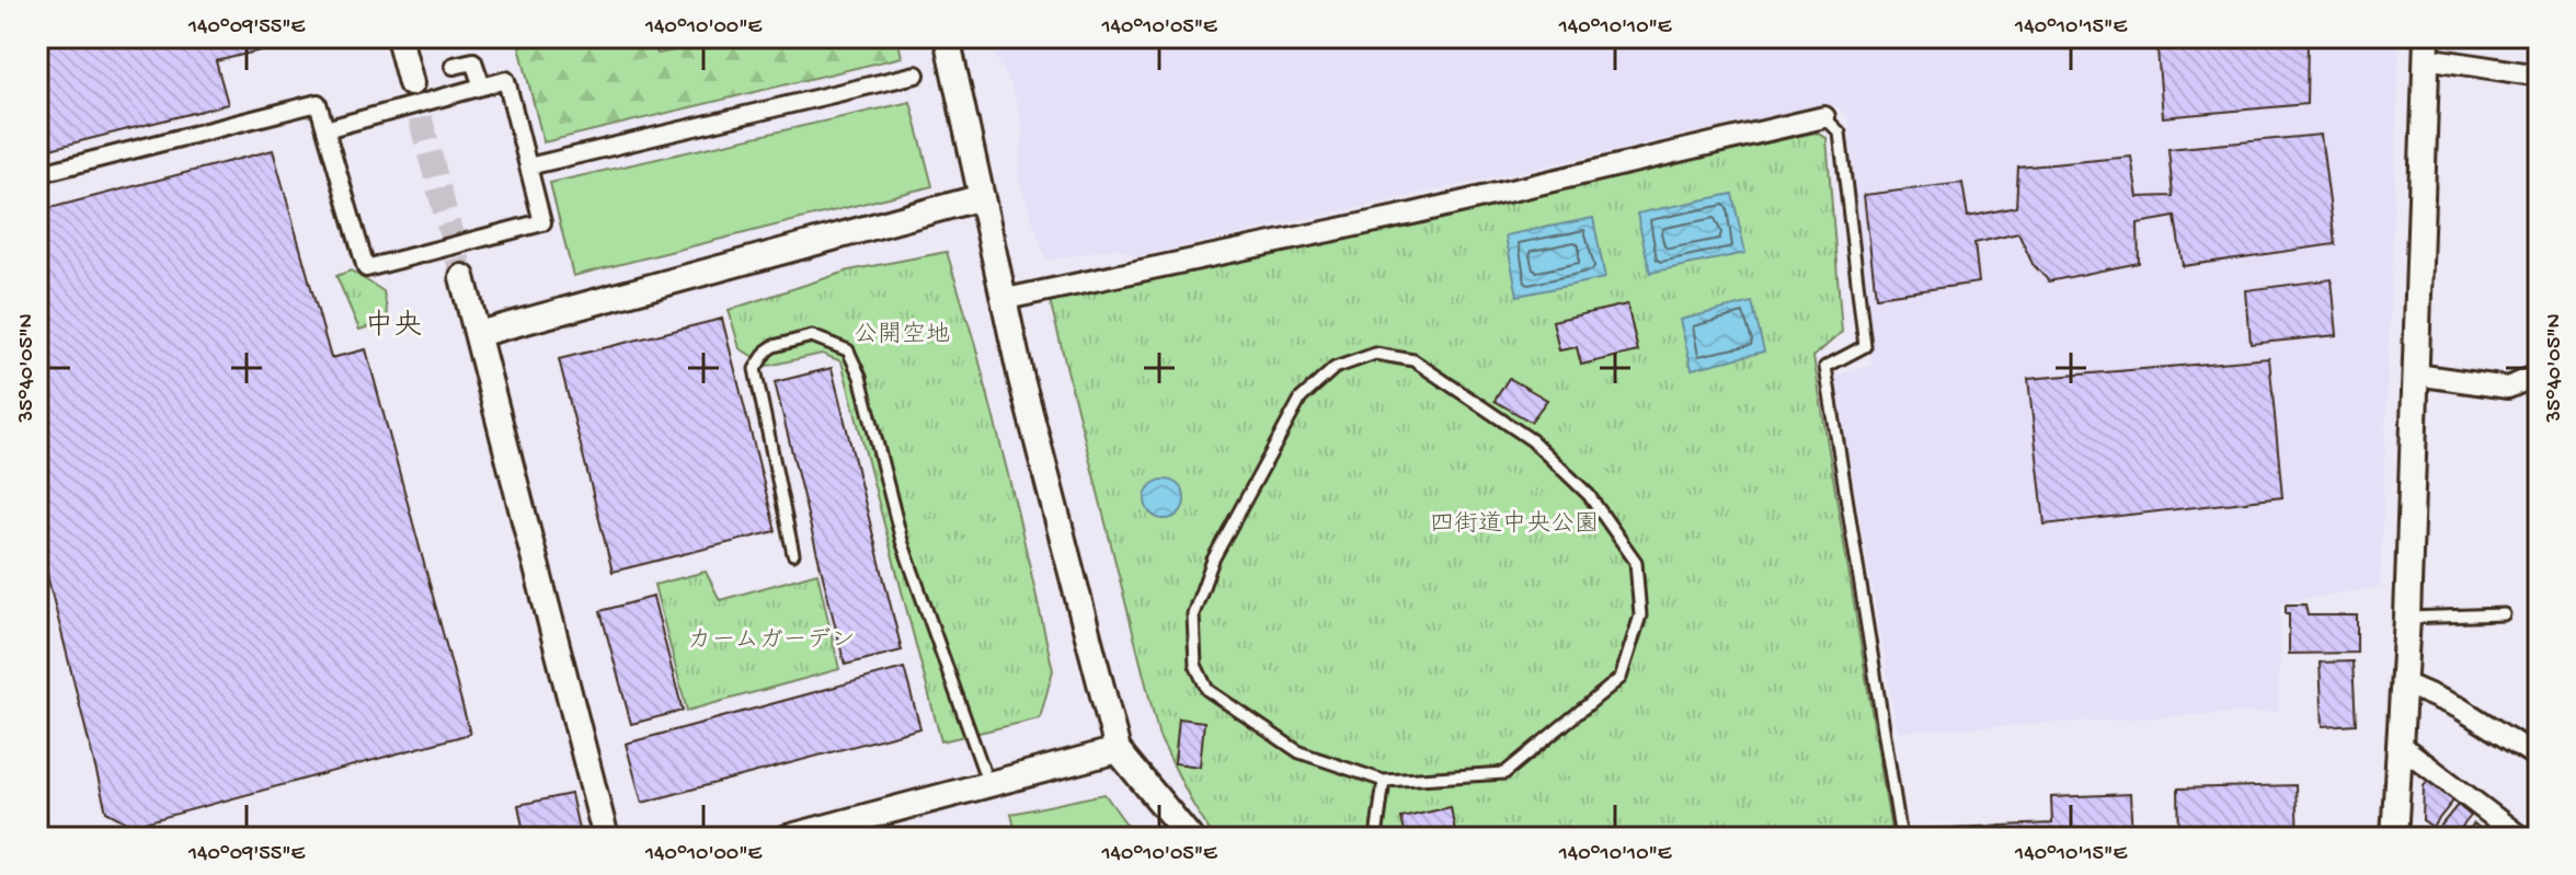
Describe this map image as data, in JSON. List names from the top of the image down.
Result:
{
  "districts": ["中央"],
  "parks": ["公開空地", "四街道中央公園", "カームガーデン"],
  "coordinates": [
    "140°09'55\"E",
    "140°10'00\"E",
    "140°10'05\"E",
    "140°10'10\"E",
    "140°10'15\"E",
    "35°40'05\"N"
  ]
}
